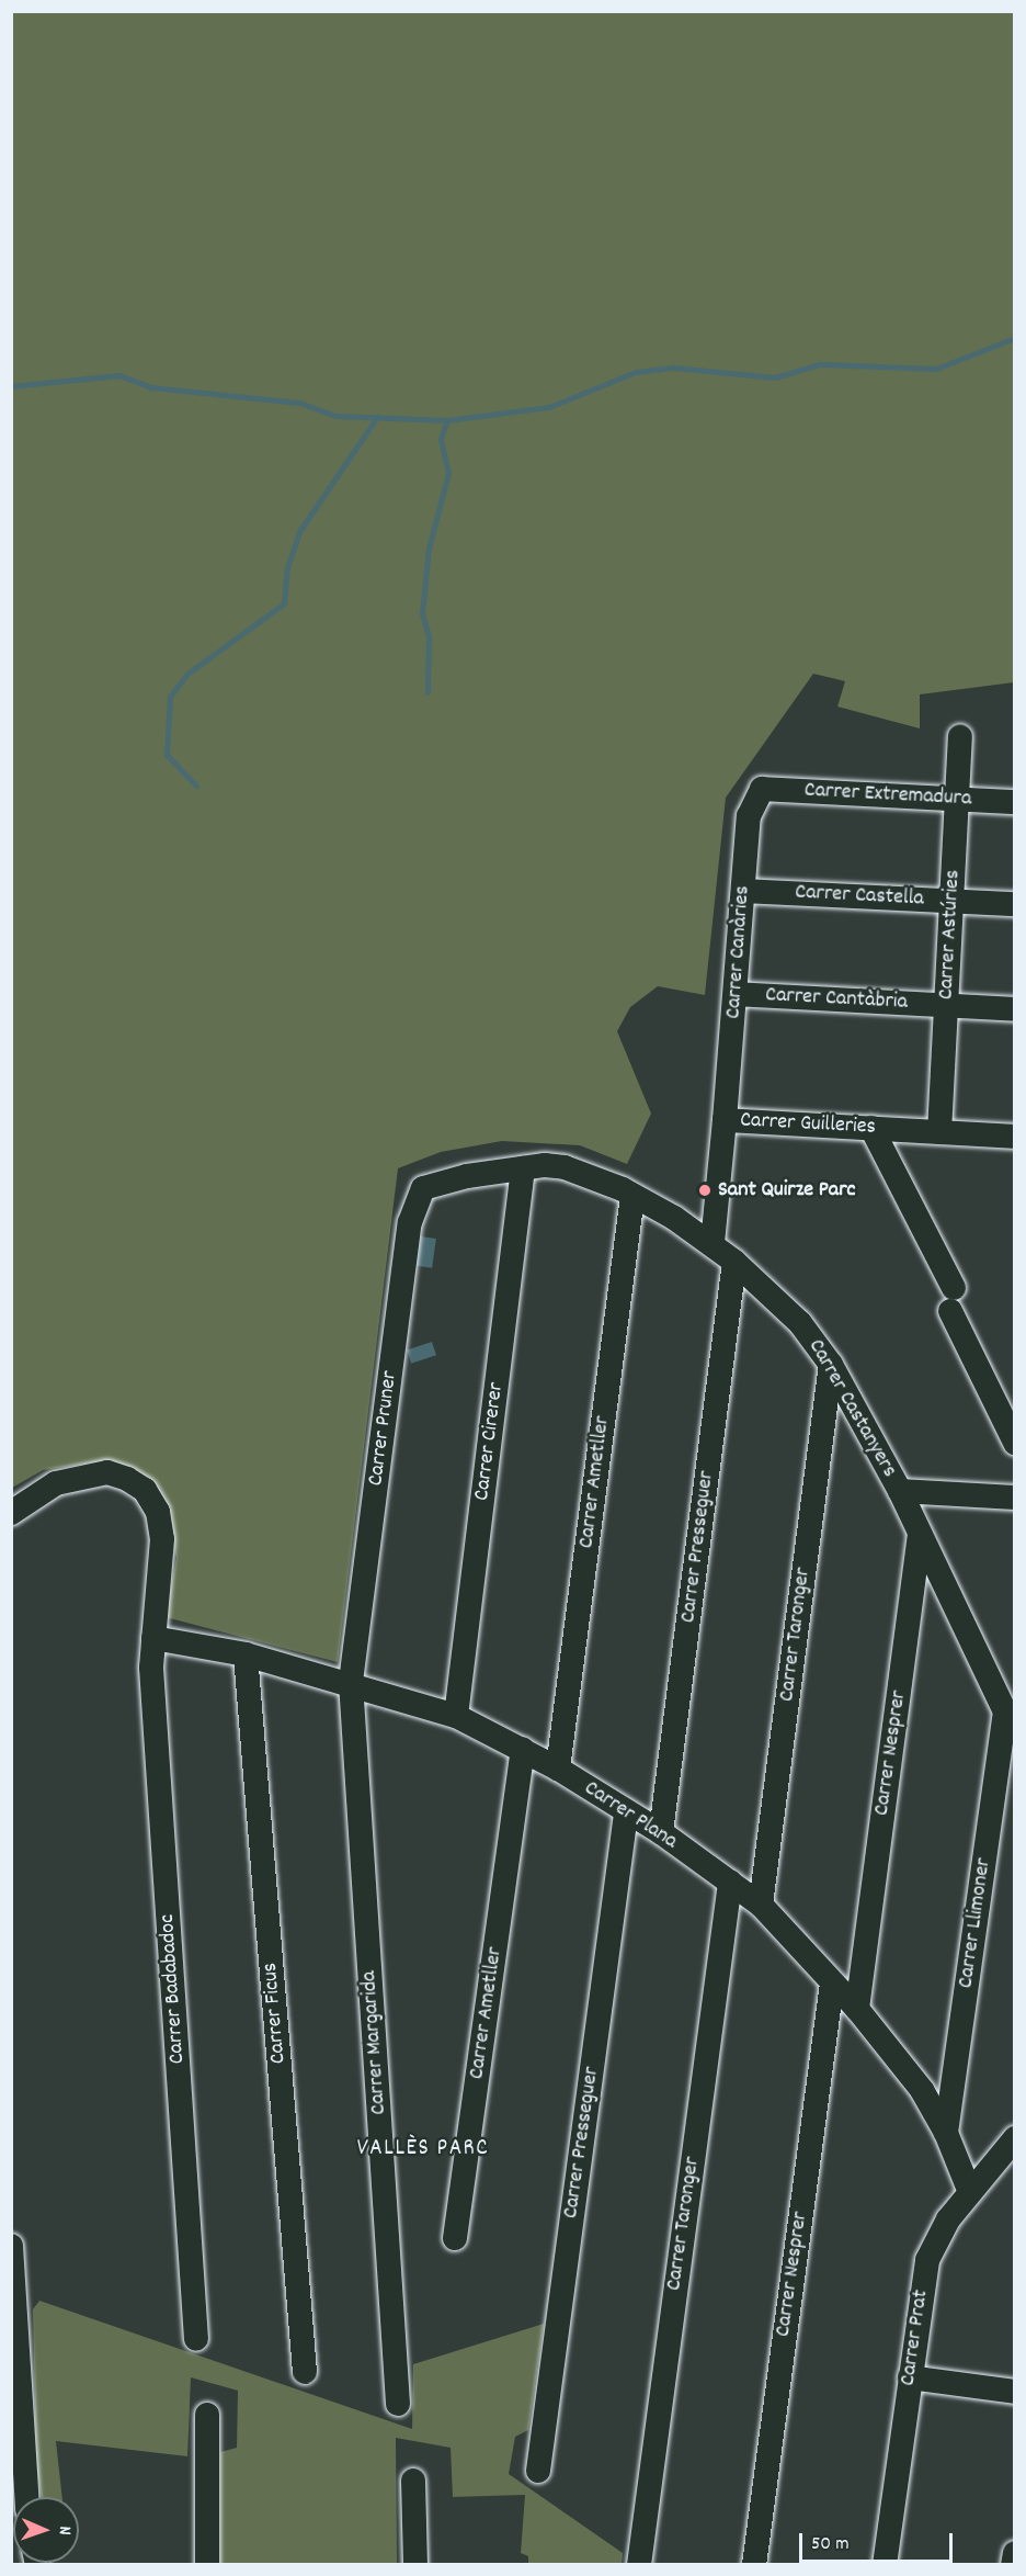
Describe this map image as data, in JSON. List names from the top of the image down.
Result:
{
  "streets": {
    "street": [
      "Carrer Extremadura",
      "Carrer Castella",
      "Carrer Astúries",
      "Carrer Canàries",
      "Carrer Cantàbria",
      "Carrer Guilleries",
      "Carrer Castanyers",
      "Carrer Pruner",
      "Carrer Cirerer",
      "Carrer Ametller",
      "Carrer Presseguer",
      "Carrer Taronger",
      "Carrer Nesprer",
      "Carrer Plana",
      "Carrer Llimoner",
      "Carrer Badabadoc",
      "Carrer Ficus",
      "Carrer Margarida",
      "Carrer Prat"
    ]
  },
  "crossings": [
    ["Carrer Extremadura", "Carrer Astúries"],
    ["Carrer Extremadura", "Carrer Canàries"],
    ["Carrer Castella", "Carrer Astúries"],
    ["Carrer Castella", "Carrer Canàries"],
    ["Carrer Astúries", "Carrer Cantàbria"],
    ["Carrer Astúries", "Carrer Guilleries"],
    ["Carrer Canàries", "Carrer Cantàbria"],
    ["Carrer Canàries", "Carrer Guilleries"],
    ["Carrer Guilleries", "Carrer Castanyers"],
    ["Carrer Castanyers", "Carrer Pruner"],
    ["Carrer Castanyers", "Carrer Cirerer"],
    ["Carrer Castanyers", "Carrer Ametller"],
    ["Carrer Castanyers", "Carrer Presseguer"],
    ["Carrer Castanyers", "Carrer Taronger"],
    ["Carrer Castanyers", "Carrer Nesprer"],
    ["Carrer Castanyers", "Carrer Llimoner"],
    ["Carrer Pruner", "Carrer Plana"],
    ["Carrer Pruner", "Carrer Margarida"],
    ["Carrer Cirerer", "Carrer Plana"],
    ["Carrer Ametller", "Carrer Plana"],
    ["Carrer Presseguer", "Carrer Plana"],
    ["Carrer Taronger", "Carrer Plana"],
    ["Carrer Nesprer", "Carrer Plana"],
    ["Carrer Plana", "Carrer Llimoner"],
    ["Carrer Plana", "Carrer Badabadoc"],
    ["Carrer Plana", "Carrer Ficus"],
    ["Carrer Plana", "Carrer Margarida"],
    ["Carrer Plana", "Carrer Prat"]
  ],
  "districts": ["VALLÈS PARC"],
  "places": ["Sant Quirze Parc"],
  "scale_bar": "50 m",
  "north": "right"
}
